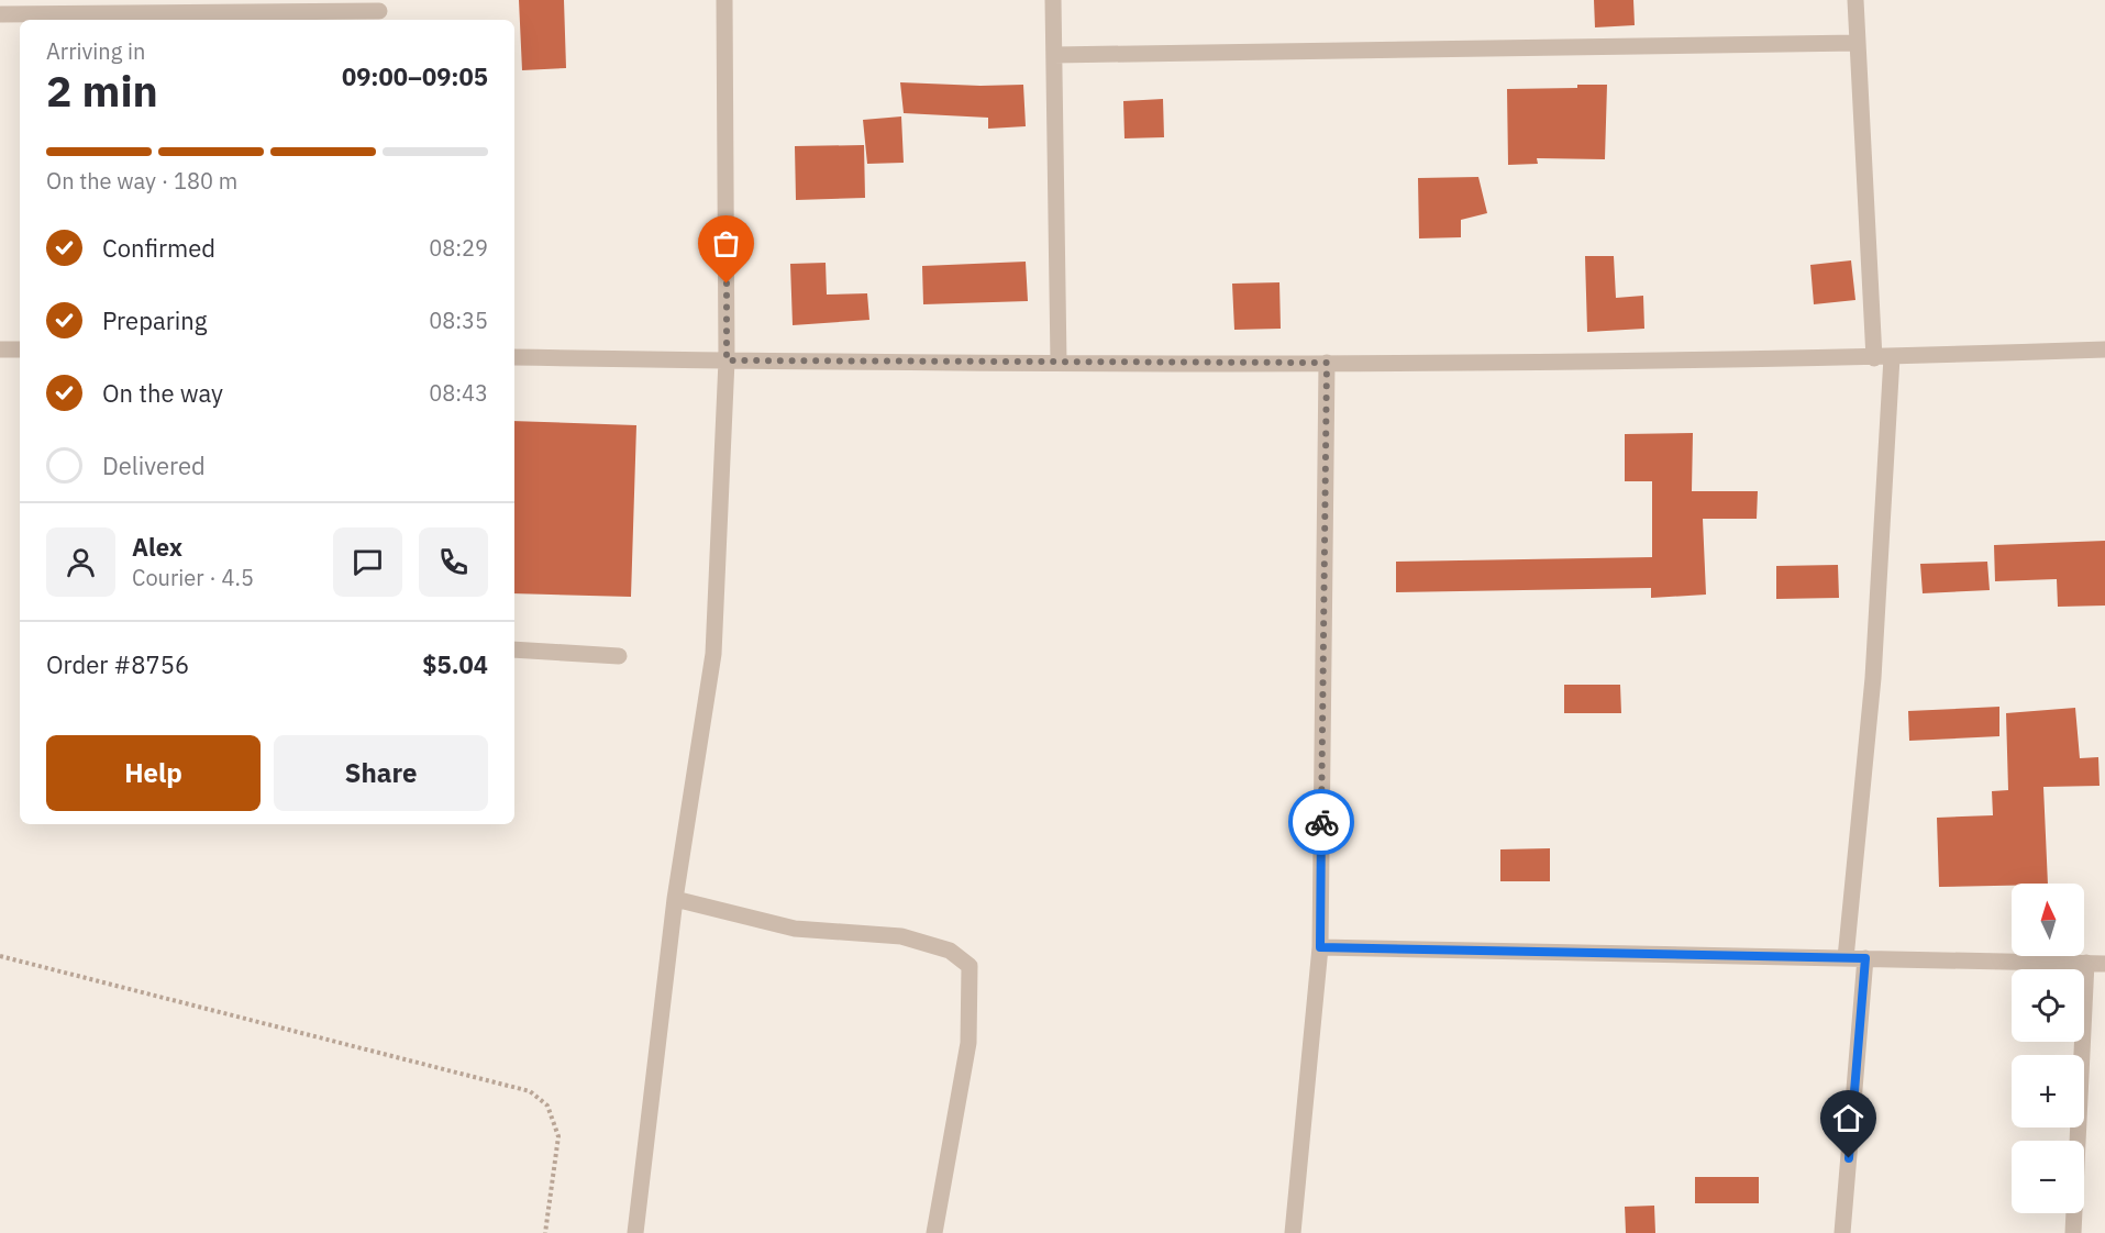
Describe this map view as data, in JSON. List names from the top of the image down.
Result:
{
  "north": "top",
  "page": {
    "heading": ["2 min", "Arriving in", "09:00–09:05"],
    "panel": [
      "Alex",
      "Courier · 4.5",
      "Order #8756",
      "$5.04"
    ],
    "bar": "On the way · 180 m",
    "list": [
      ["Confirmed", "08:29"],
      ["Preparing", "08:35"],
      ["On the way", "08:43"],
      "Delivered"
    ],
    "buttons": ["Help", "Share"],
    "map_buttons": ["+", "−"]
  }
}
